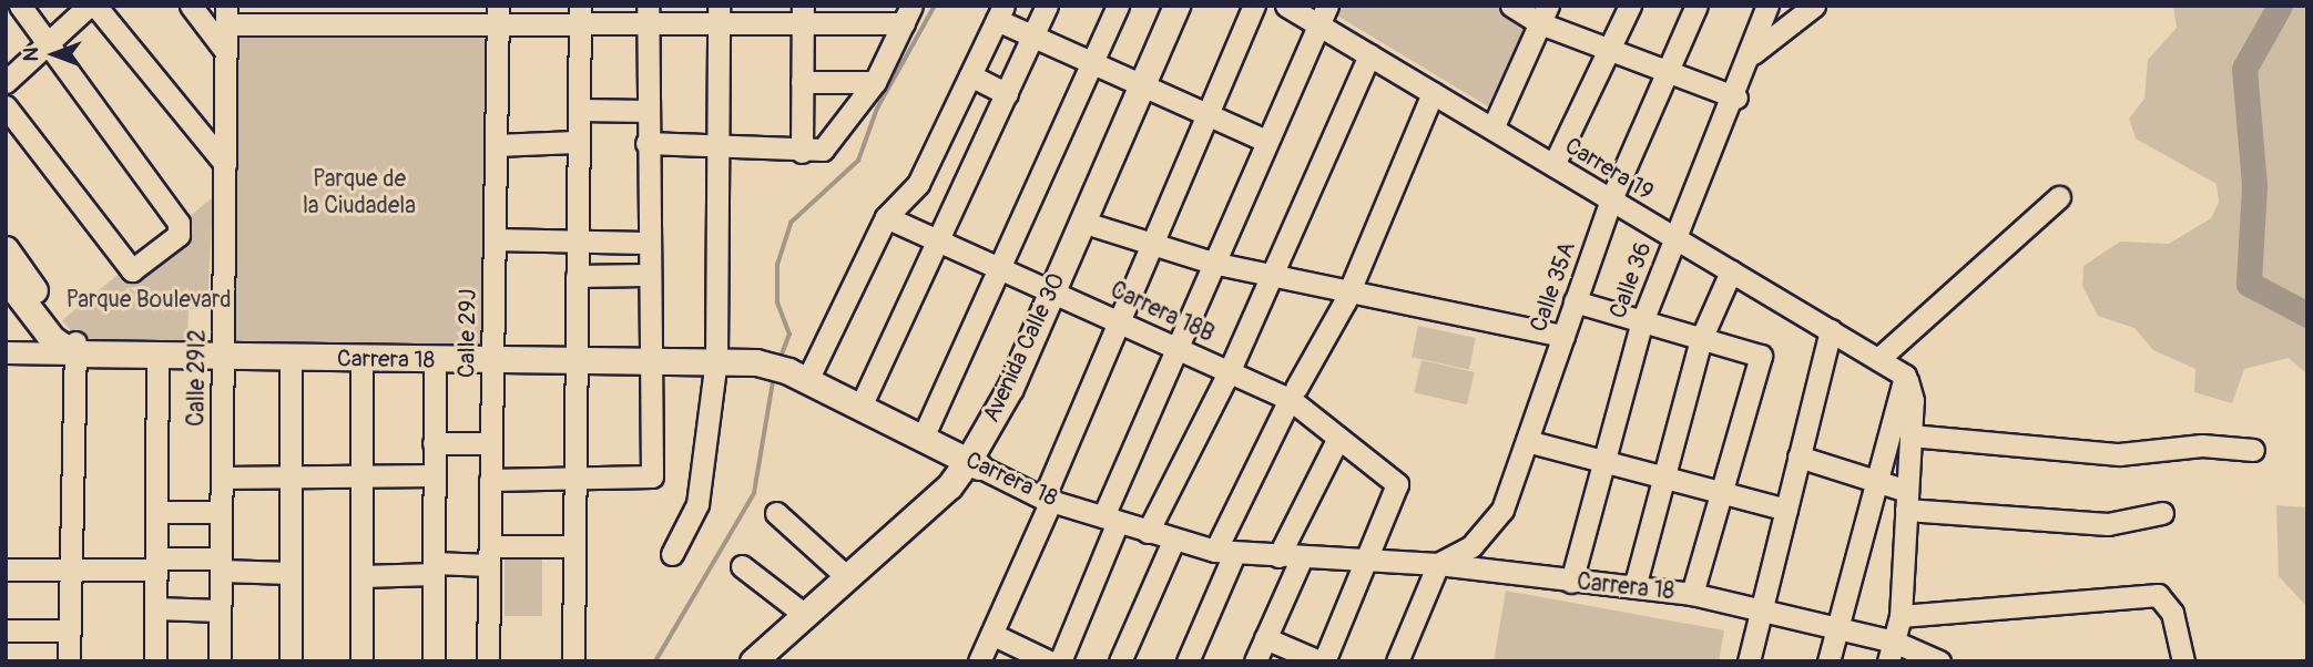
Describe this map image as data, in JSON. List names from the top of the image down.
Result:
{
  "streets": {
    "main road": ["Avenida Calle 30", "Carrera 18"],
    "street": [
      "Carrera 19",
      "Calle 36",
      "Calle 35A",
      "Carrera 18B",
      "Calle 29J",
      "Calle 29I2"
    ]
  },
  "crossings": [
    ["Carrera 19", "Calle 36"],
    ["Carrera 19", "Calle 35A"],
    ["Calle 36", "Carrera 18"],
    ["Calle 35A", "Carrera 18"],
    ["Carrera 18B", "Avenida Calle 30"],
    ["Carrera 18B", "Carrera 18"],
    ["Calle 29J", "Carrera 18"],
    ["Avenida Calle 30", "Carrera 18"],
    ["Carrera 18", "Calle 29I2"]
  ],
  "parks": ["Parque de la Ciudadela", "Parque Boulevard"],
  "north": "left"
}
